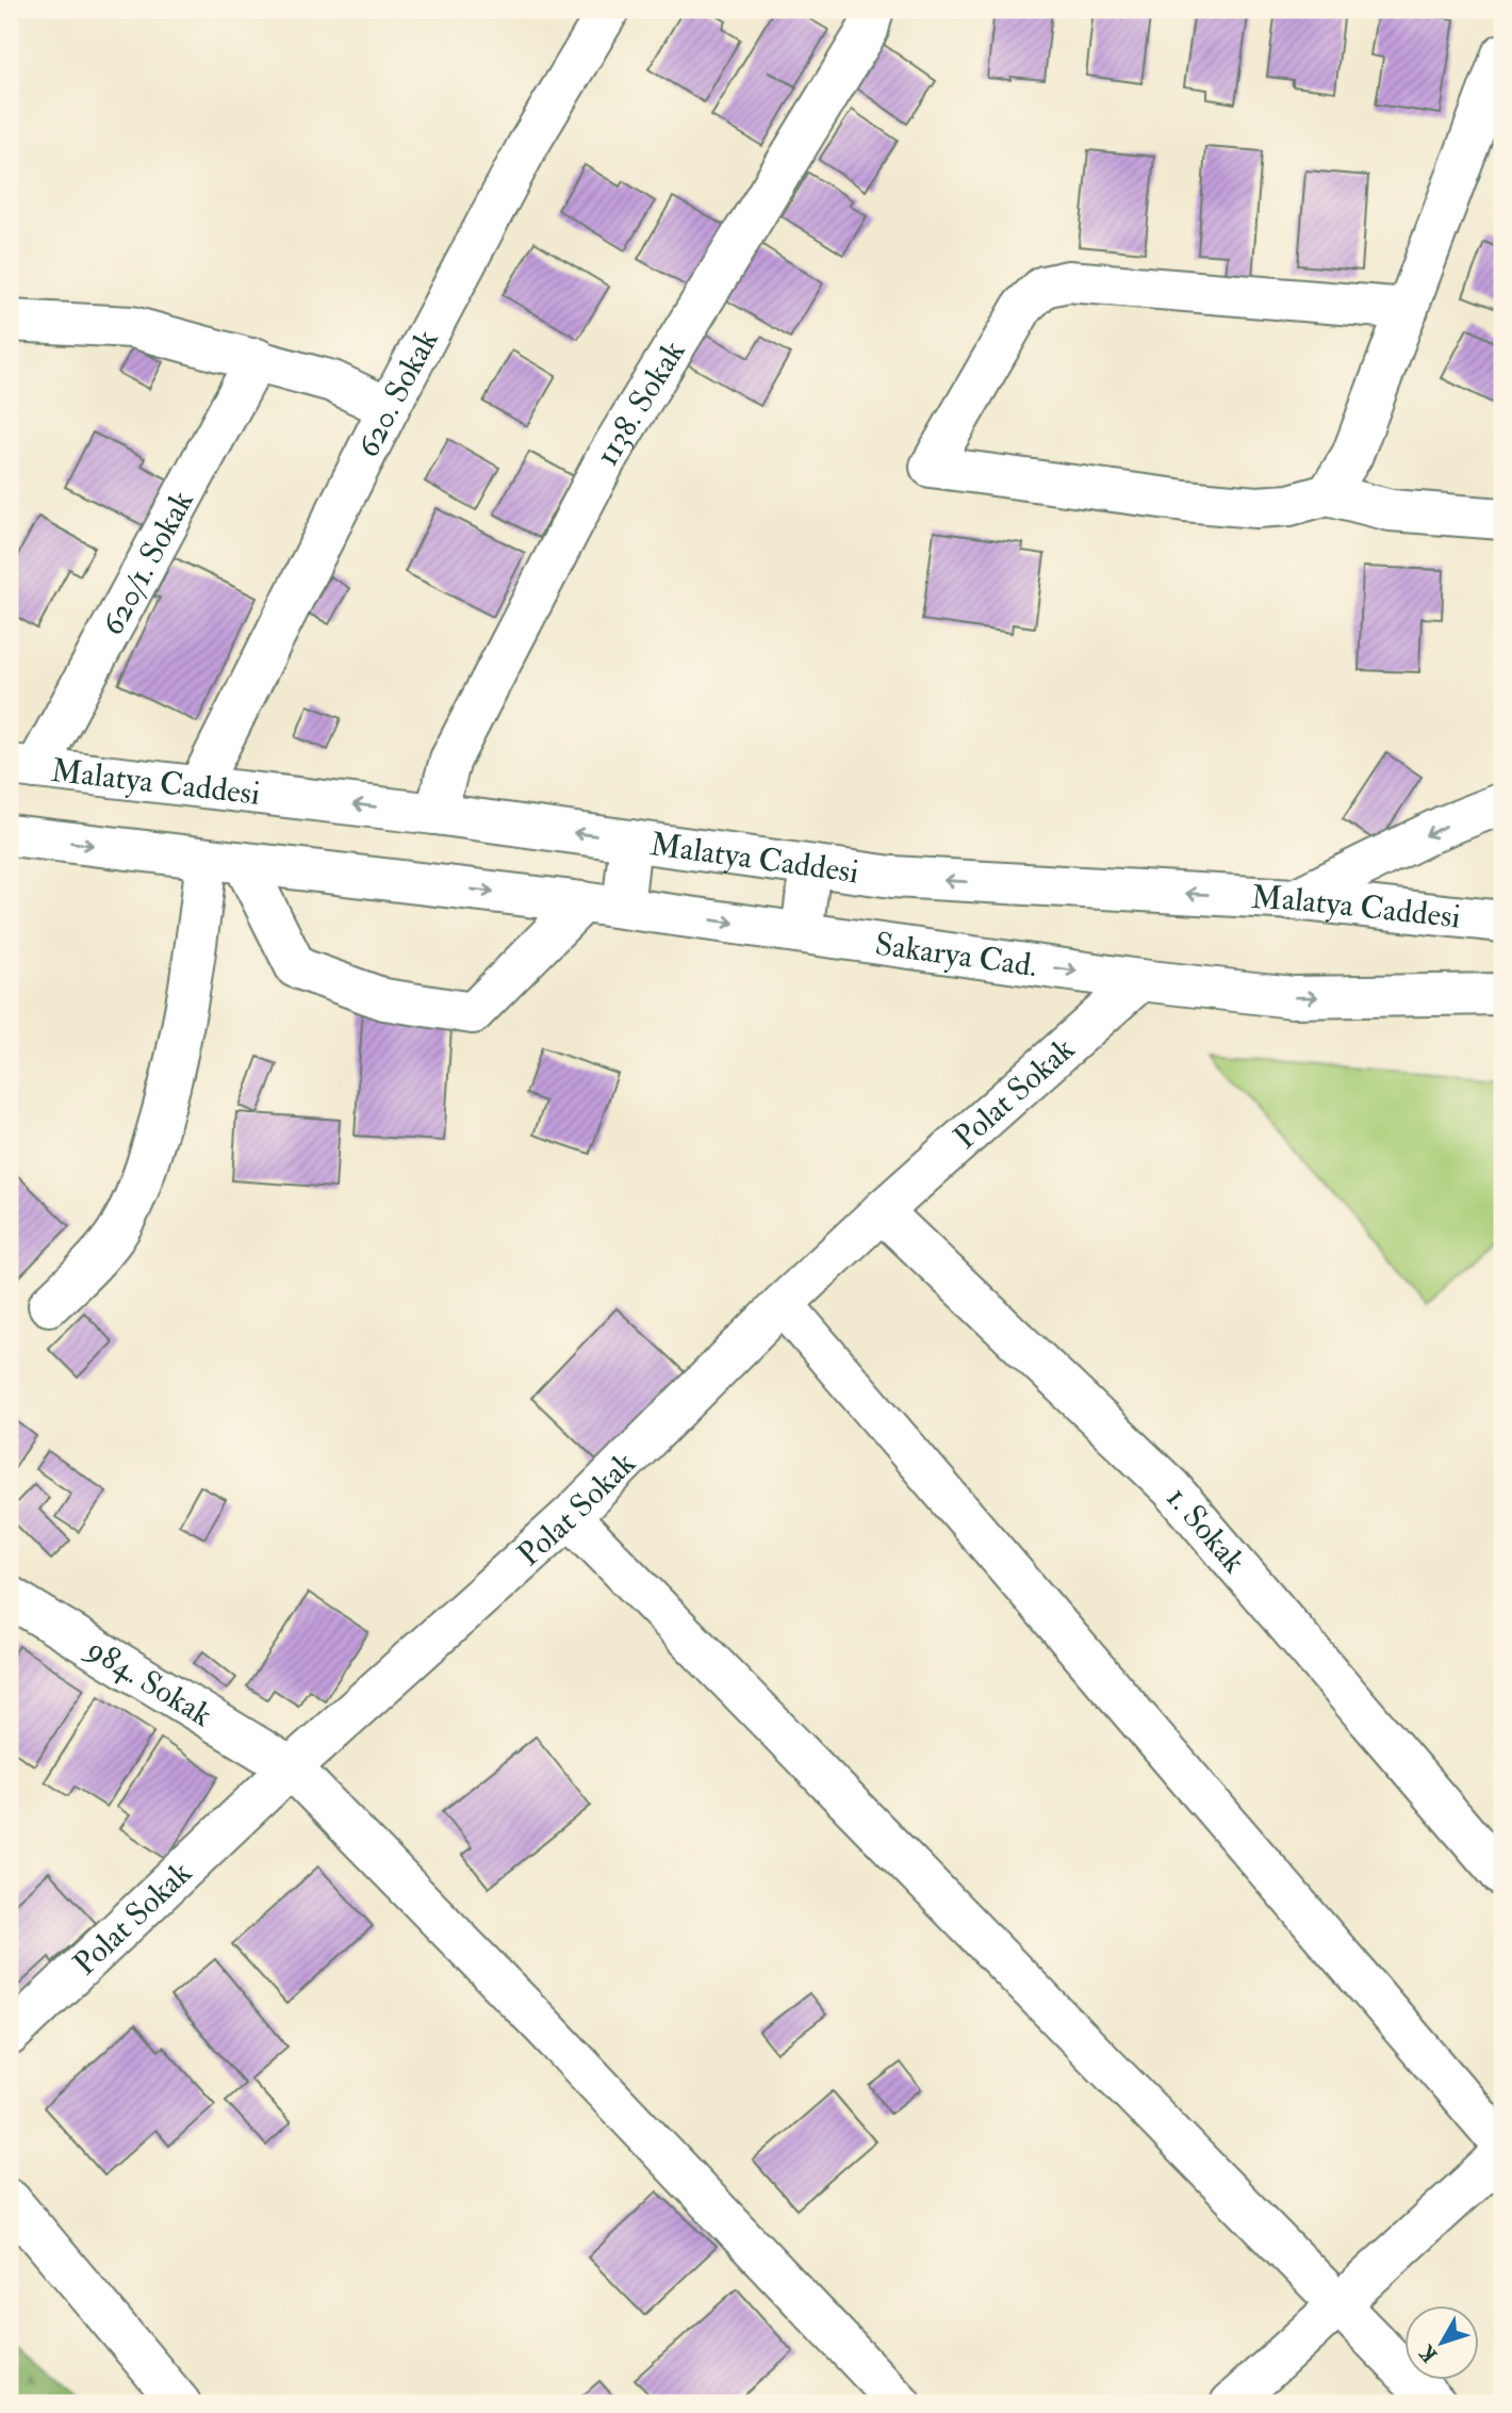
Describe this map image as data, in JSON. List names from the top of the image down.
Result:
{
  "streets": {
    "street": [
      "620. Sokak",
      "1138. Sokak",
      "620/1. Sokak",
      "Malatya Caddesi",
      "Sakarya Cad.",
      "Polat Sokak",
      "1. Sokak",
      "984. Sokak"
    ]
  },
  "crossings": [
    ["620. Sokak", "Malatya Caddesi"],
    ["1138. Sokak", "Malatya Caddesi"],
    ["620/1. Sokak", "Malatya Caddesi"],
    ["Sakarya Cad.", "Polat Sokak"],
    ["Polat Sokak", "1. Sokak"],
    ["Polat Sokak", "984. Sokak"]
  ],
  "one_way": ["Malatya Caddesi", "Sakarya Cad."],
  "north": "bottom left"
}
